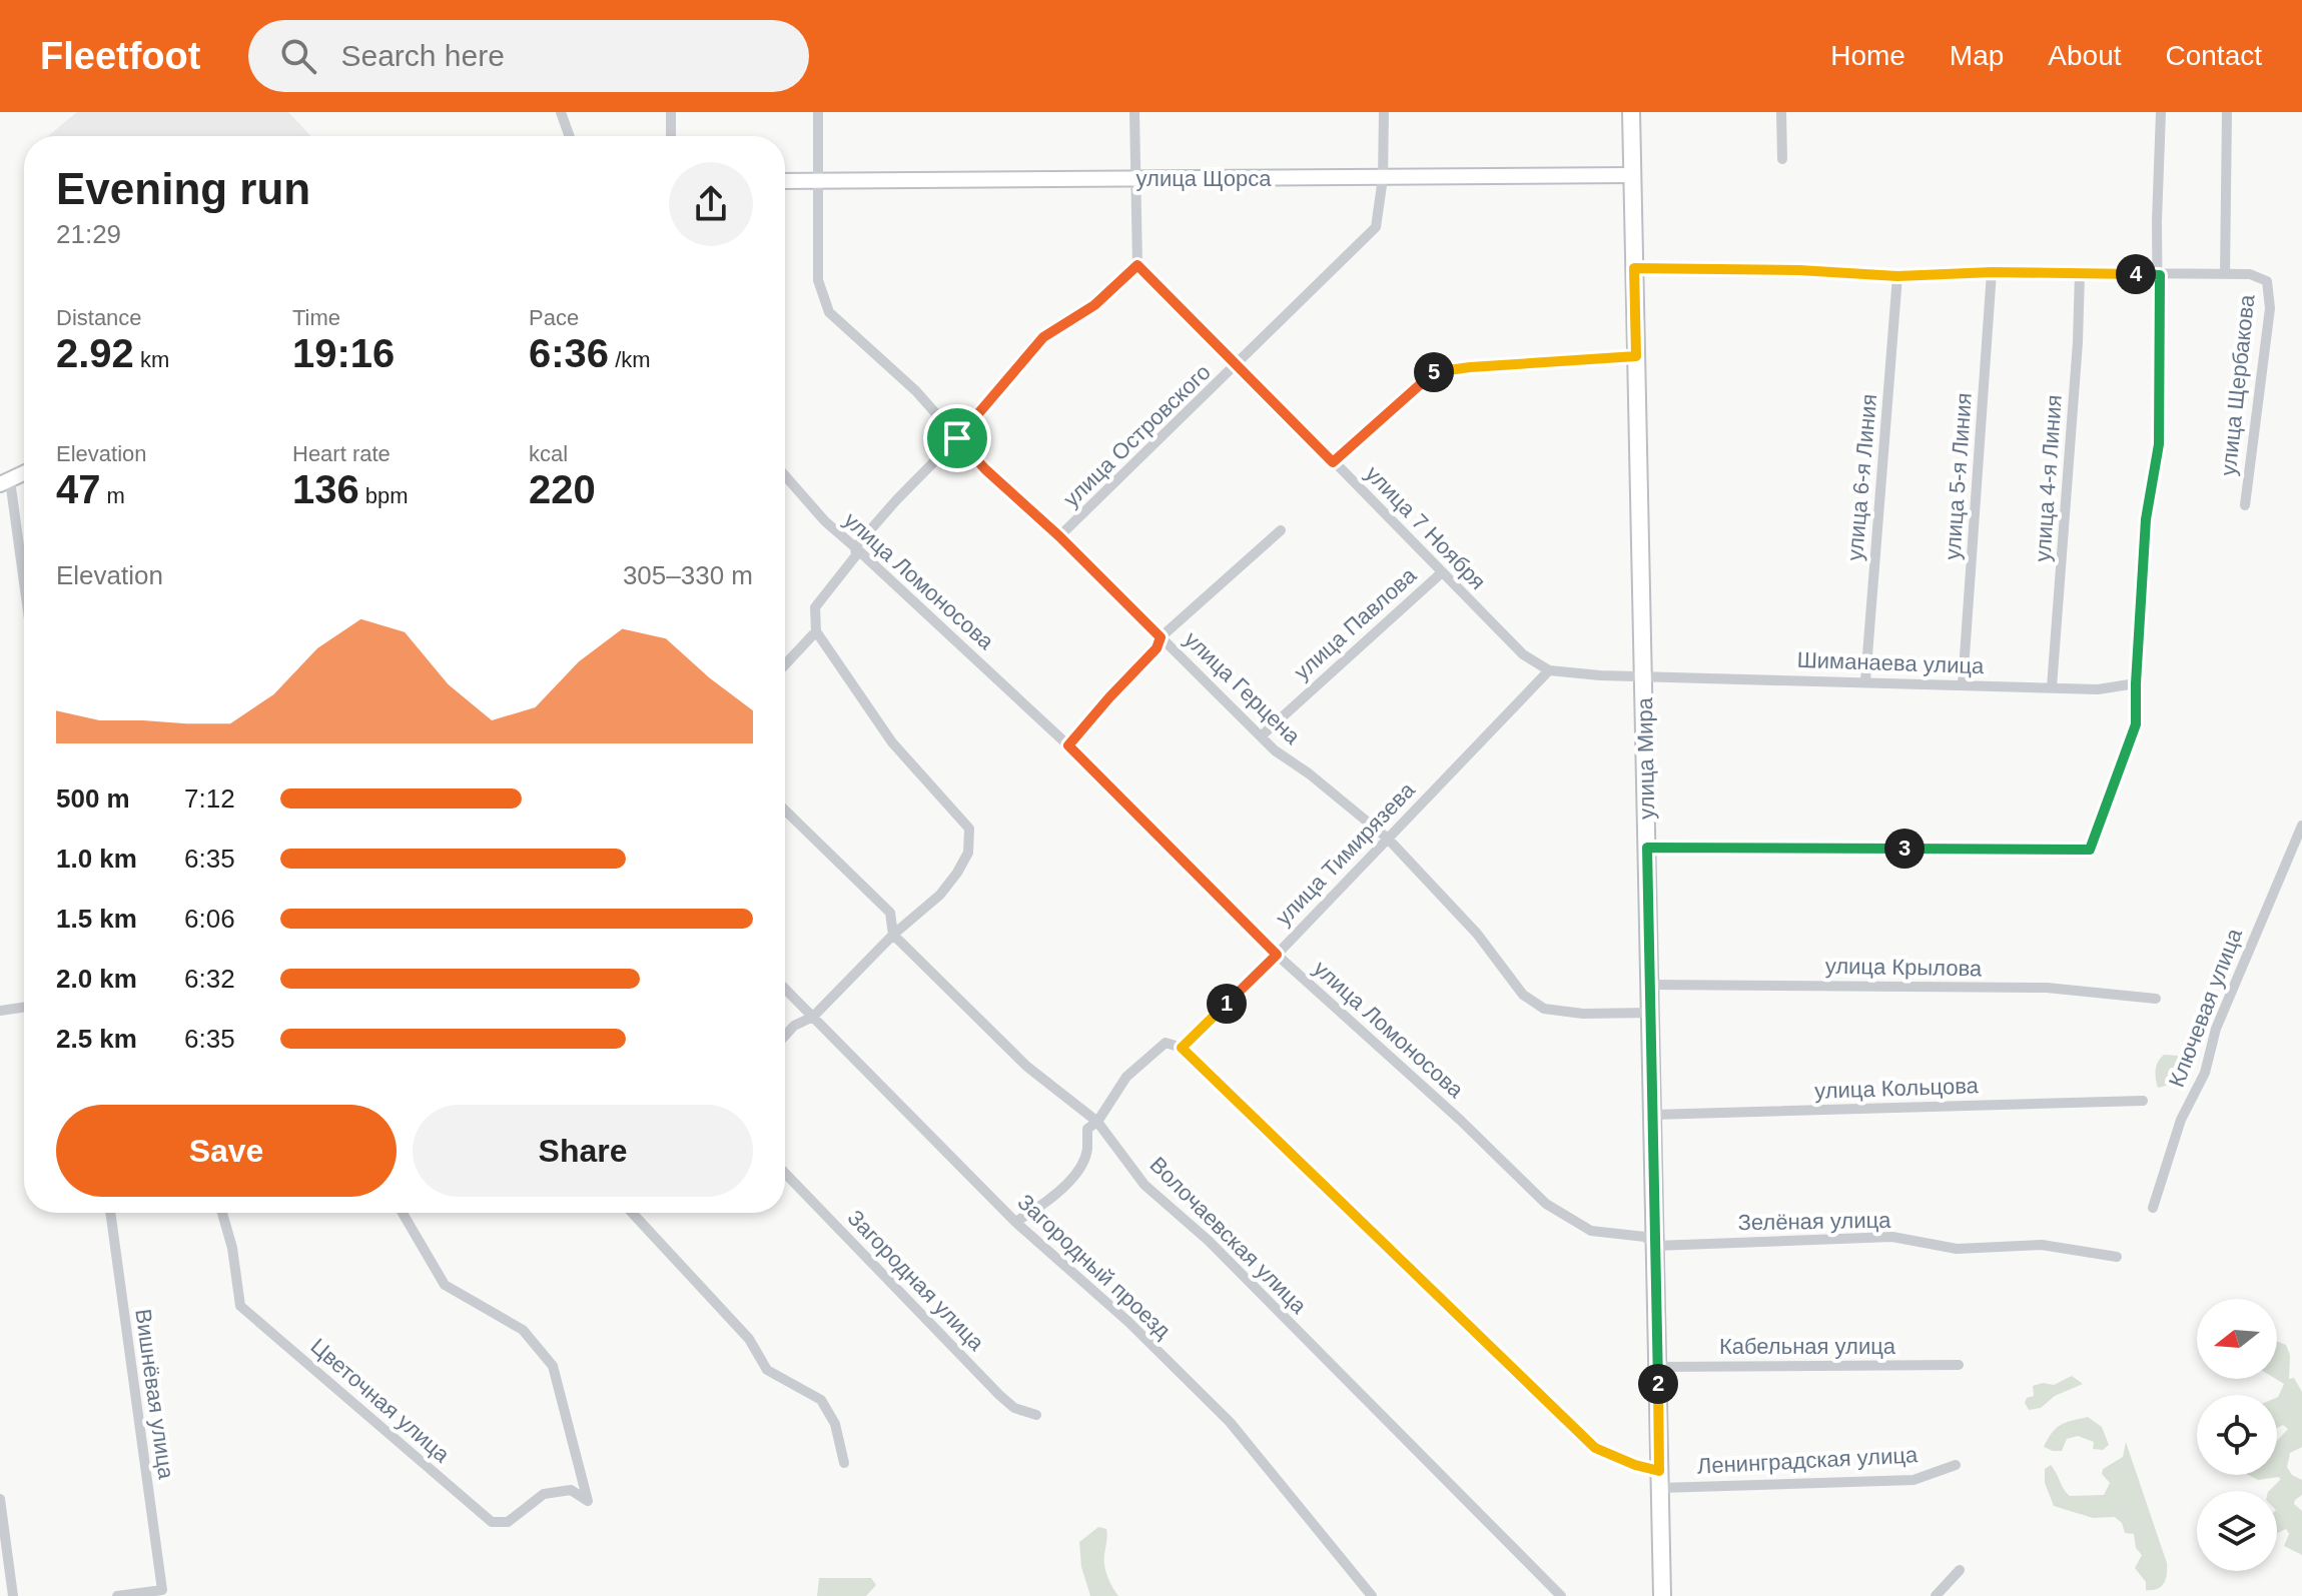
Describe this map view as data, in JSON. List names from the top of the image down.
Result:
{
  "streets": {
    "main road": ["улица Мира"],
    "street": [
      "улица Щорса",
      "улица Щербакова",
      "улица Островского",
      "улица 5-я Линия",
      "улица 6-я Линия",
      "улица 4-я Линия",
      "улица 7 Ноября",
      "улица Ломоносова",
      "улица Павлова",
      "Шиманаева улица",
      "улица Герцена",
      "улица Тимирязева",
      "улица Крылова",
      "Ключевая улица",
      "улица Кольцова",
      "Зелёная улица",
      "Волочаевская улица",
      "Загородный проезд",
      "Загородная улица",
      "Кабельная улица",
      "Вишнёвая улица",
      "Цветочная улица",
      "Ленинградская улица"
    ]
  },
  "crossings": [
    ["улица Щорса", "улица Островского"],
    ["улица Щорса", "улица Герцена"],
    ["улица Щорса", "улица Мира"],
    ["улица Островского", "улица 7 Ноября"],
    ["улица Островского", "улица Герцена"],
    ["улица 5-я Линия", "Шиманаева улица"],
    ["улица 6-я Линия", "Шиманаева улица"],
    ["улица 4-я Линия", "Шиманаева улица"],
    ["улица 7 Ноября", "улица Павлова"],
    ["улица 7 Ноября", "улица Тимирязева"],
    ["улица Ломоносова", "улица Мира"],
    ["улица Ломоносова", "улица Тимирязева"],
    ["улица Ломоносова", "Зелёная улица"],
    ["улица Павлова", "улица Герцена"],
    ["Шиманаева улица", "улица Мира"],
    ["улица Герцена", "улица Мира"],
    ["улица Герцена", "улица Тимирязева"],
    ["улица Мира", "улица Крылова"],
    ["улица Мира", "улица Кольцова"],
    ["улица Мира", "Зелёная улица"],
    ["улица Мира", "Кабельная улица"],
    ["улица Мира", "Ленинградская улица"],
    ["улица Тимирязева", "Волочаевская улица"],
    ["улица Тимирязева", "Загородный проезд"],
    ["улица Тимирязева", "Ленинградская улица"]
  ],
  "north": "left",
  "page": {
    "header": "Fleetfoot",
    "search": "Search here",
    "nav": [
      "Home",
      "Map",
      "About",
      "Contact"
    ],
    "heading": ["Evening run", "21:29"],
    "pins": [
      "4",
      "5",
      "3",
      "1",
      "2"
    ],
    "stats": [
      ["Distance", "2.92 km"],
      ["Time", "19:16"],
      ["Pace", "6:36 /km"],
      ["Elevation", "47 m"],
      ["Heart rate", "136 bpm"],
      ["kcal", "220"]
    ],
    "chart": ["Elevation", "305–330 m"],
    "list": [
      {
        "name": "500 m",
        "note": "7:12"
      },
      {
        "name": "1.0 km",
        "note": "6:35"
      },
      {
        "name": "1.5 km",
        "note": "6:06"
      },
      {
        "name": "2.0 km",
        "note": "6:32"
      },
      {
        "name": "2.5 km",
        "note": "6:35"
      }
    ],
    "buttons": ["Save", "Share"]
  }
}
